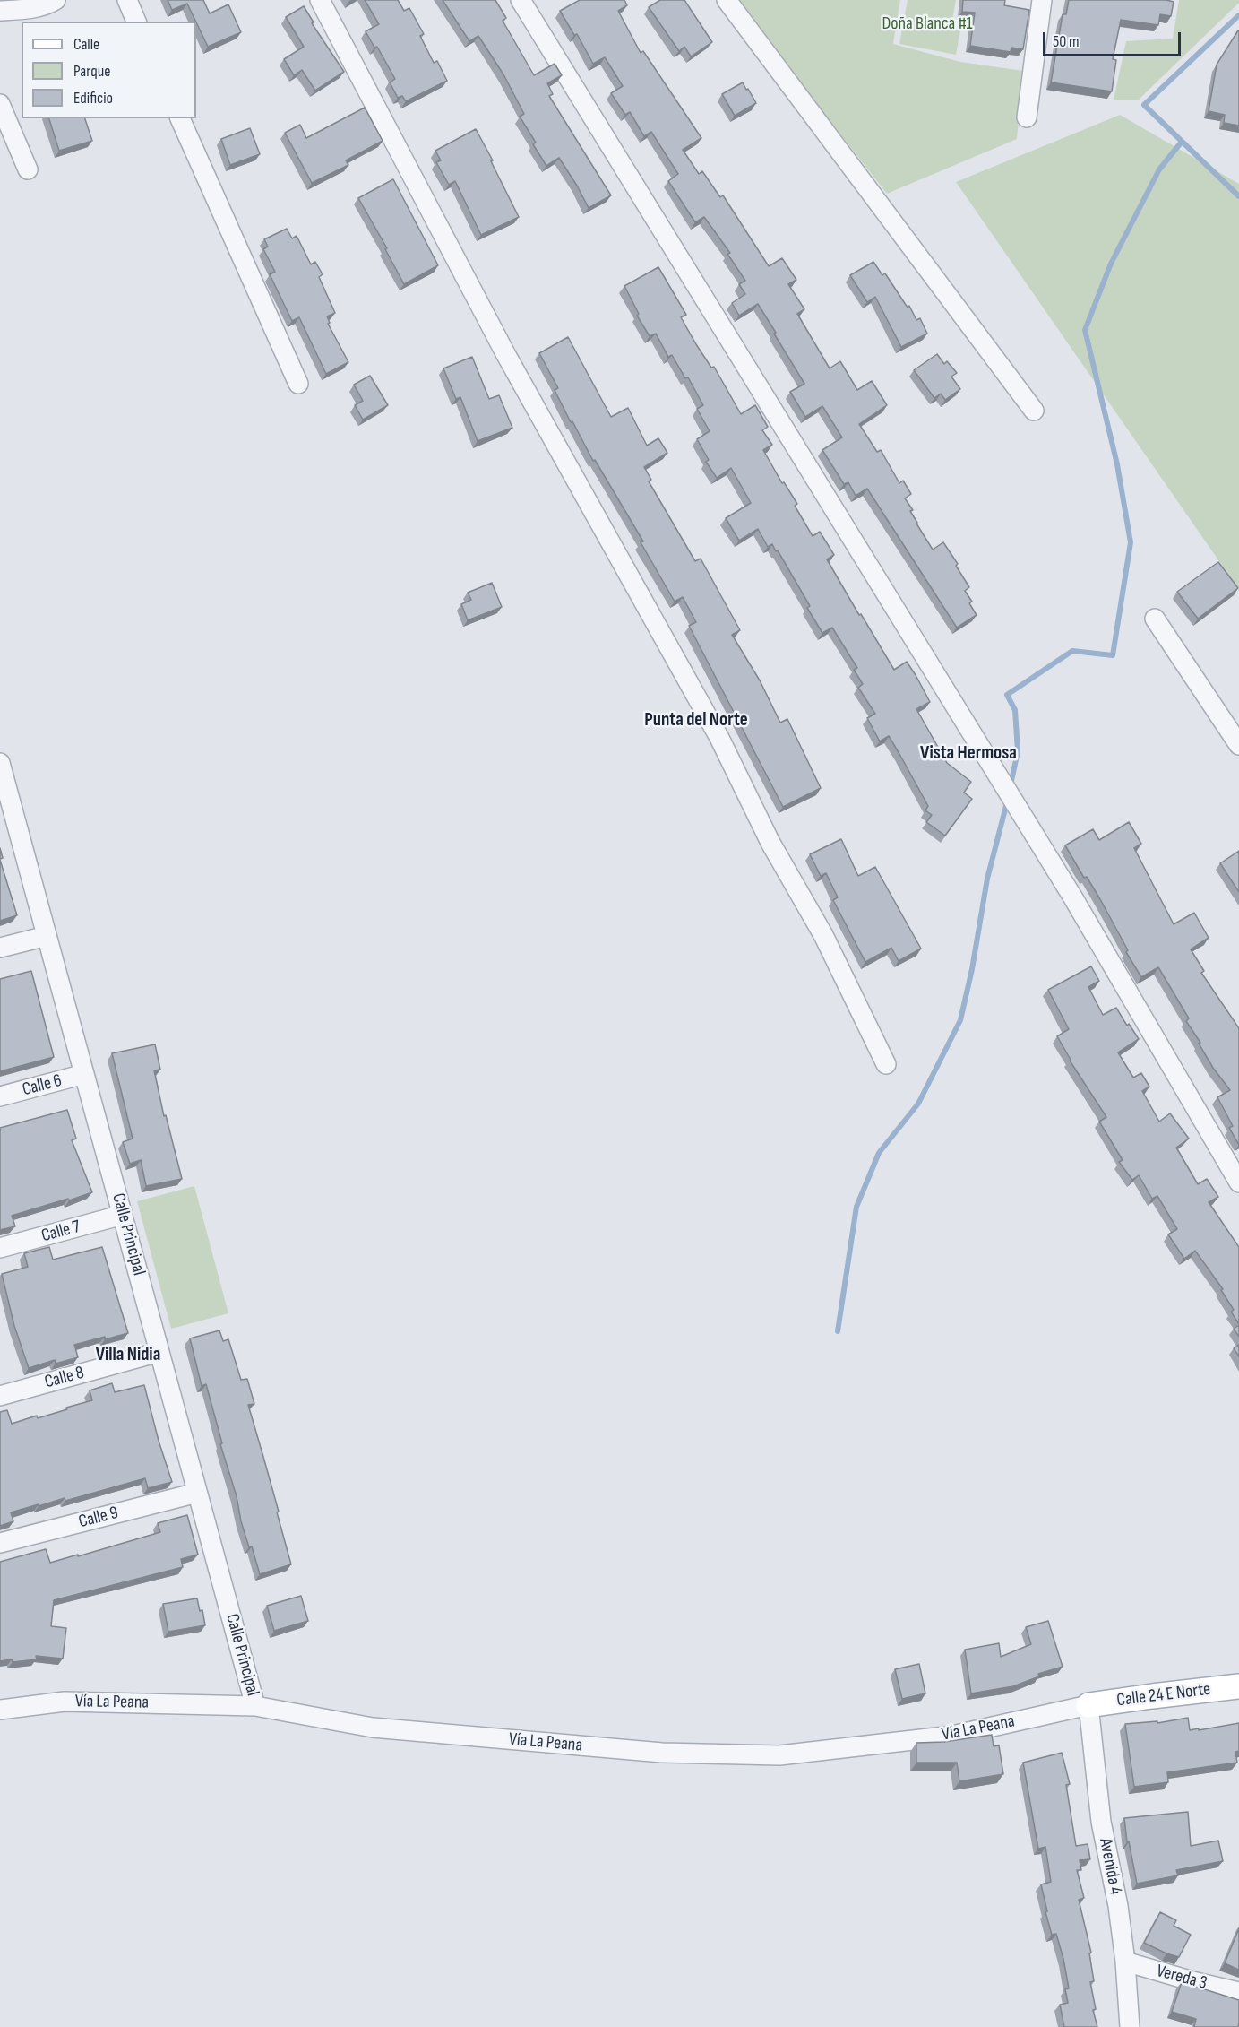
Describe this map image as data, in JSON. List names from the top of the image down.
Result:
{
  "streets": {
    "main road": ["Calle 24 E Norte"],
    "street": [
      "Calle 6",
      "Calle 7",
      "Calle Principal",
      "Calle 8",
      "Calle 9",
      "Vía La Peana",
      "Avenida 4",
      "Vereda 3"
    ]
  },
  "crossings": [
    ["Calle 6", "Calle Principal"],
    ["Calle 7", "Calle Principal"],
    ["Calle Principal", "Calle 8"],
    ["Calle Principal", "Calle 9"],
    ["Calle Principal", "Vía La Peana"],
    ["Calle 24 E Norte", "Vía La Peana"],
    ["Calle 24 E Norte", "Avenida 4"],
    ["Vía La Peana", "Avenida 4"],
    ["Avenida 4", "Vereda 3"]
  ],
  "districts": ["Punta del Norte", "Vista Hermosa", "Villa Nidia"],
  "parks": ["Doña Blanca #1"],
  "legend": ["Calle", "Parque", "Edificio"],
  "scale_bar": "50 m"
}
